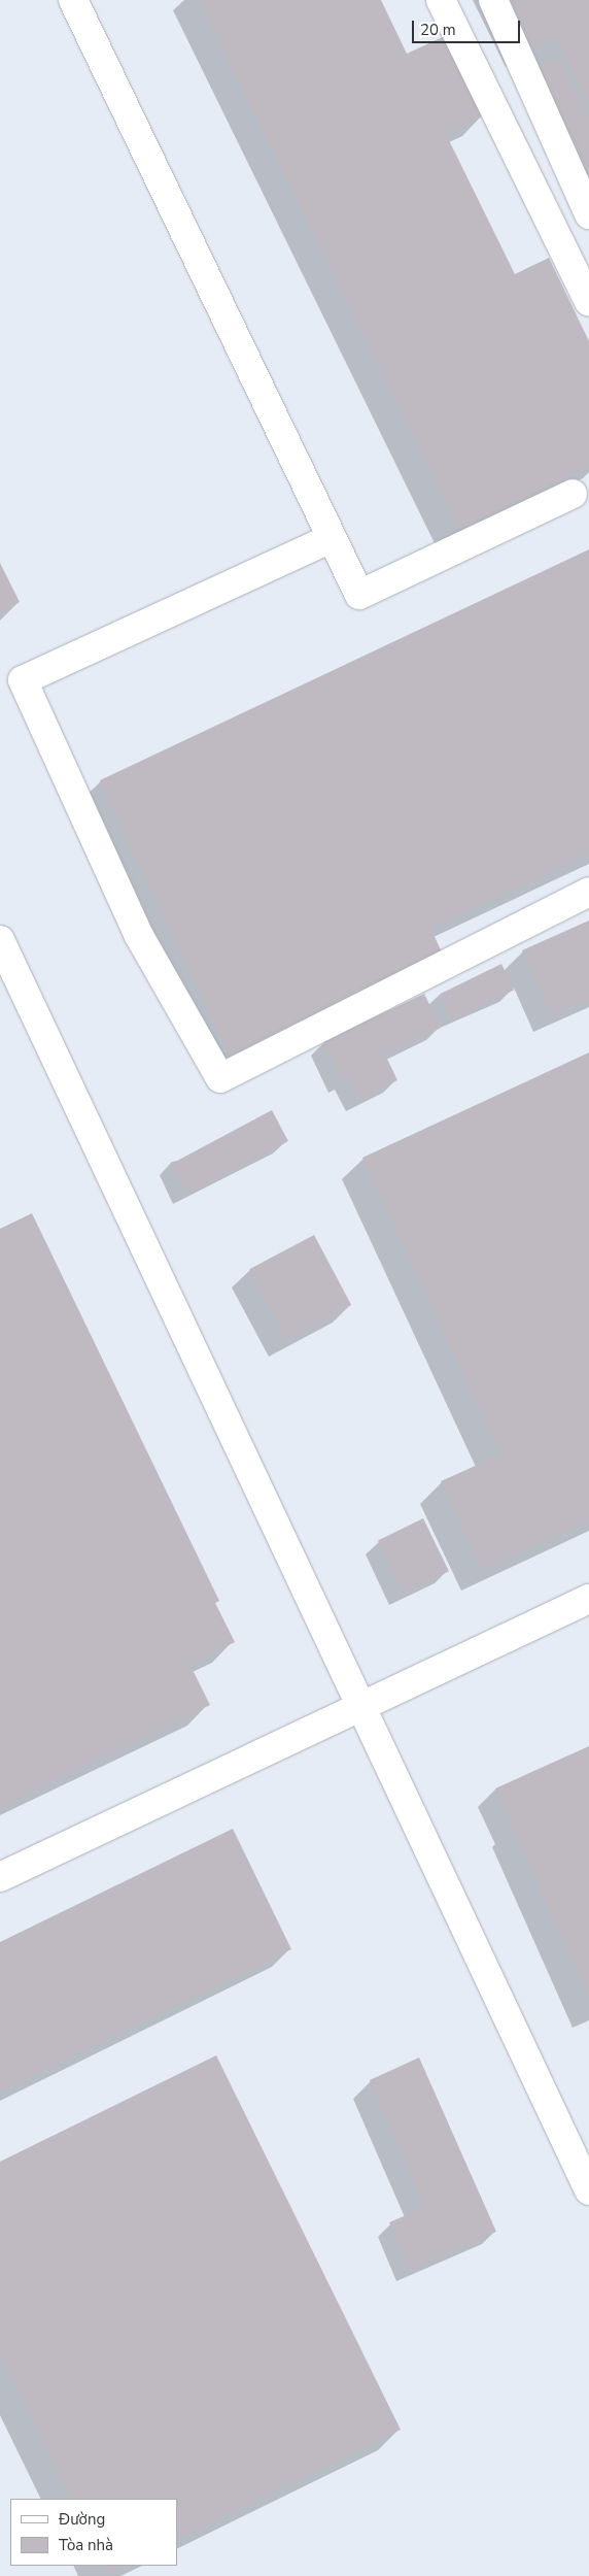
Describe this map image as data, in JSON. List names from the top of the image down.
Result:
{
  "legend": ["Đường", "Tòa nhà"],
  "scale_bar": "20 m"
}
